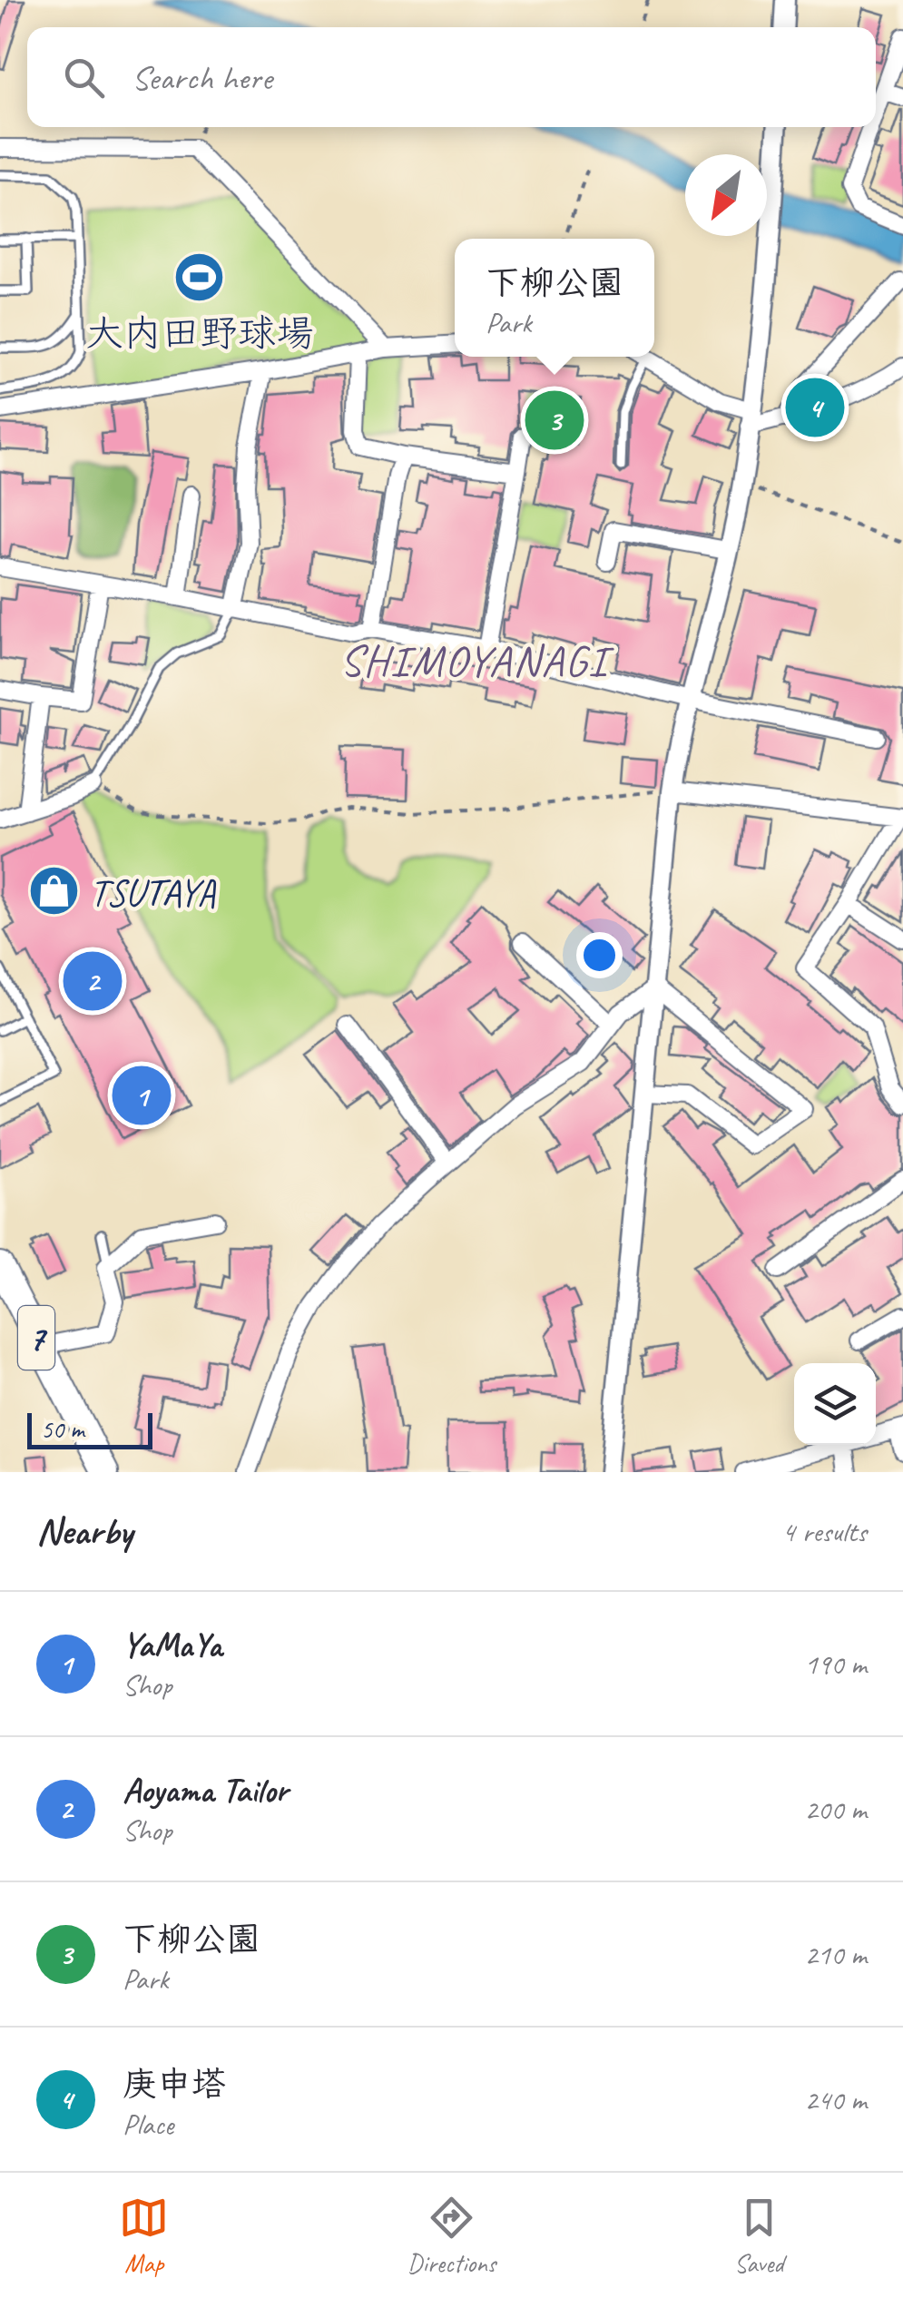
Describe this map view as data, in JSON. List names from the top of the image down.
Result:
{
  "streets": {
    "highway": ["7"]
  },
  "districts": ["SHIMOYANAGI"],
  "places": {
    "sports": ["大内田野球場"],
    "shop": ["TSUTAYA"]
  },
  "scale_bar": "50 m",
  "north": "bottom left",
  "page": {
    "search": "Search here",
    "popup": ["下柳公園", "Park"],
    "pins": [
      "4",
      "3",
      "2",
      "1"
    ],
    "scale": "50 m",
    "heading": ["Nearby", "4 results"],
    "list": [
      {
        "mark": "1",
        "name": "YaMaYa",
        "note": "Shop",
        "value": "190 m"
      },
      {
        "mark": "2",
        "name": "Aoyama Tailor",
        "note": "Shop",
        "value": "200 m"
      },
      {
        "mark": "3",
        "name": "下柳公園",
        "note": "Park",
        "value": "210 m"
      },
      {
        "mark": "4",
        "name": "庚申塔",
        "note": "Place",
        "value": "240 m"
      }
    ],
    "nav": ["Map", "Directions", "Saved"]
  }
}
